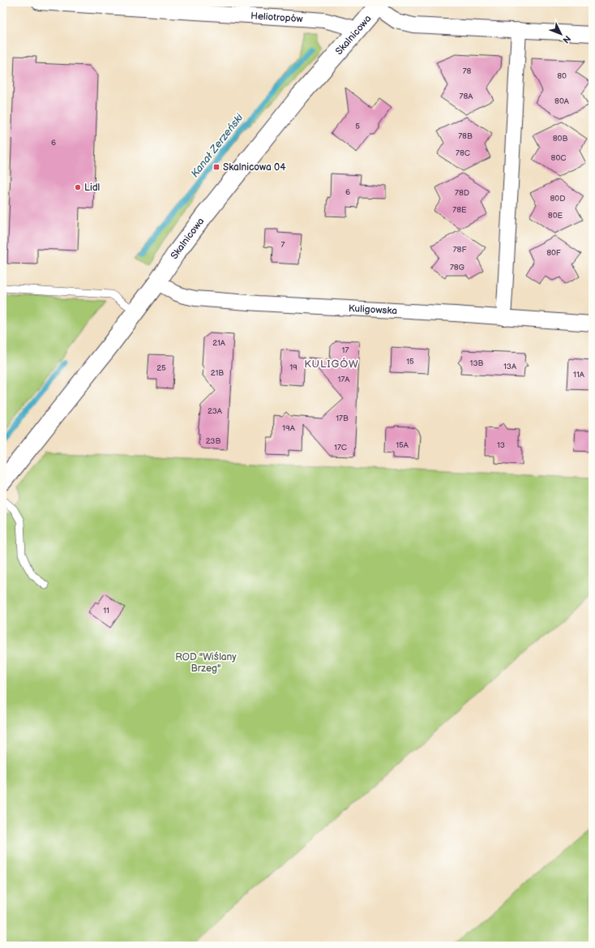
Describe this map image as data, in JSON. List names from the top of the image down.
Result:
{
  "streets": {
    "street": ["Heliotropów", "Skalnicowa", "Kuligowska"]
  },
  "crossings": [
    ["Heliotropów", "Skalnicowa"],
    ["Skalnicowa", "Kuligowska"]
  ],
  "districts": ["KULIGÓW"],
  "water": ["Kanał Zerzeński"],
  "parks": ["ROD \"Wiślany Brzeg\""],
  "places": {
    "transit": ["Skalnicowa 04"],
    "other": ["Lidl"]
  },
  "house_numbers": [
    "78",
    "80",
    "78A",
    "80A",
    "5",
    "78B",
    "80B",
    "6",
    "78C",
    "80C",
    "6",
    "78D",
    "80D",
    "78E",
    "80E",
    "7",
    "78F",
    "80F",
    "78G",
    "21A",
    "17",
    "15",
    "13B",
    "13A",
    "19",
    "25",
    "21B",
    "11A",
    "17A",
    "23A",
    "17B",
    "19A",
    "23B",
    "15A",
    "13",
    "17C",
    "11"
  ],
  "north": "bottom right"
}
